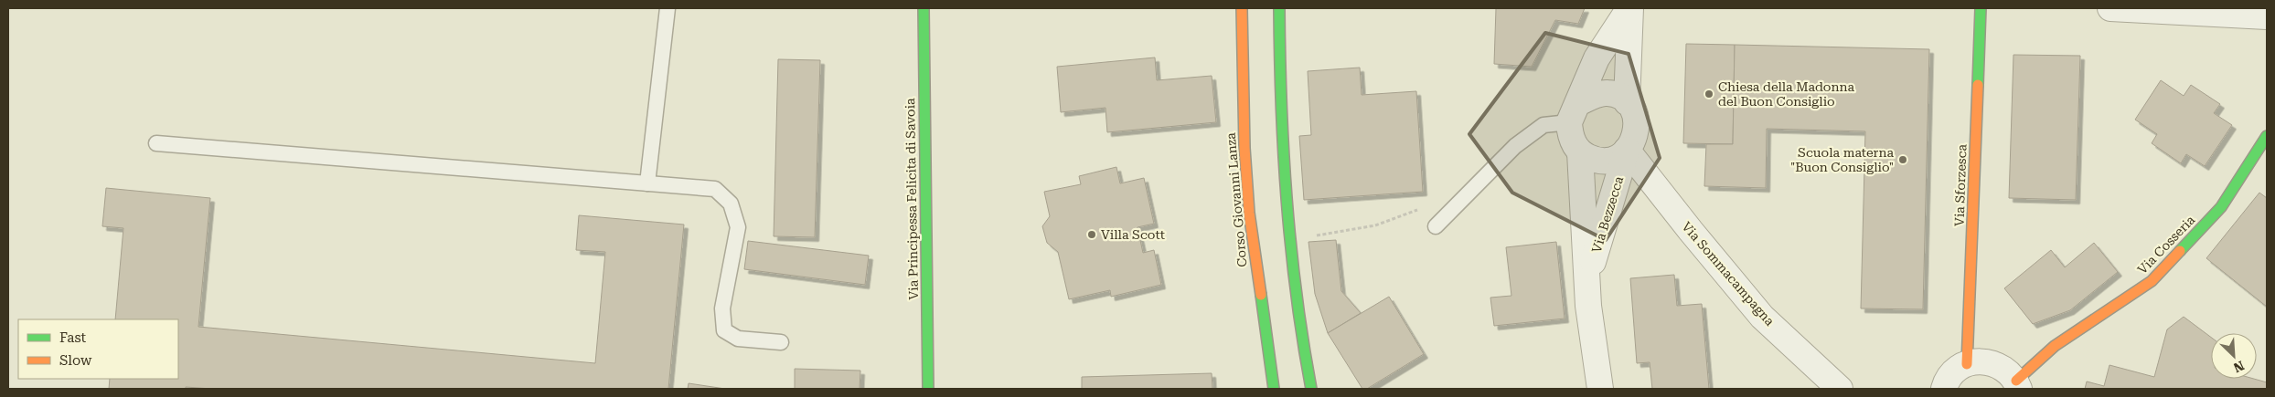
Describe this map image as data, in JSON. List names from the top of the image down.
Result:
{
  "streets": {
    "street": [
      "Via Sforzesca",
      "Via Principessa Felicita di Savoia",
      "Corso Giovanni Lanza",
      "Via Bezzecca",
      "Via Cosseria",
      "Via Sommacampagna"
    ]
  },
  "crossings": [
    ["Via Bezzecca", "Via Sommacampagna"]
  ],
  "places": ["Chiesa della Madonna del Buon Consiglio", "Scuola materna \"Buon Consiglio\"", "Villa Scott"],
  "legend": ["Fast", "Slow"],
  "north": "bottom right"
}
